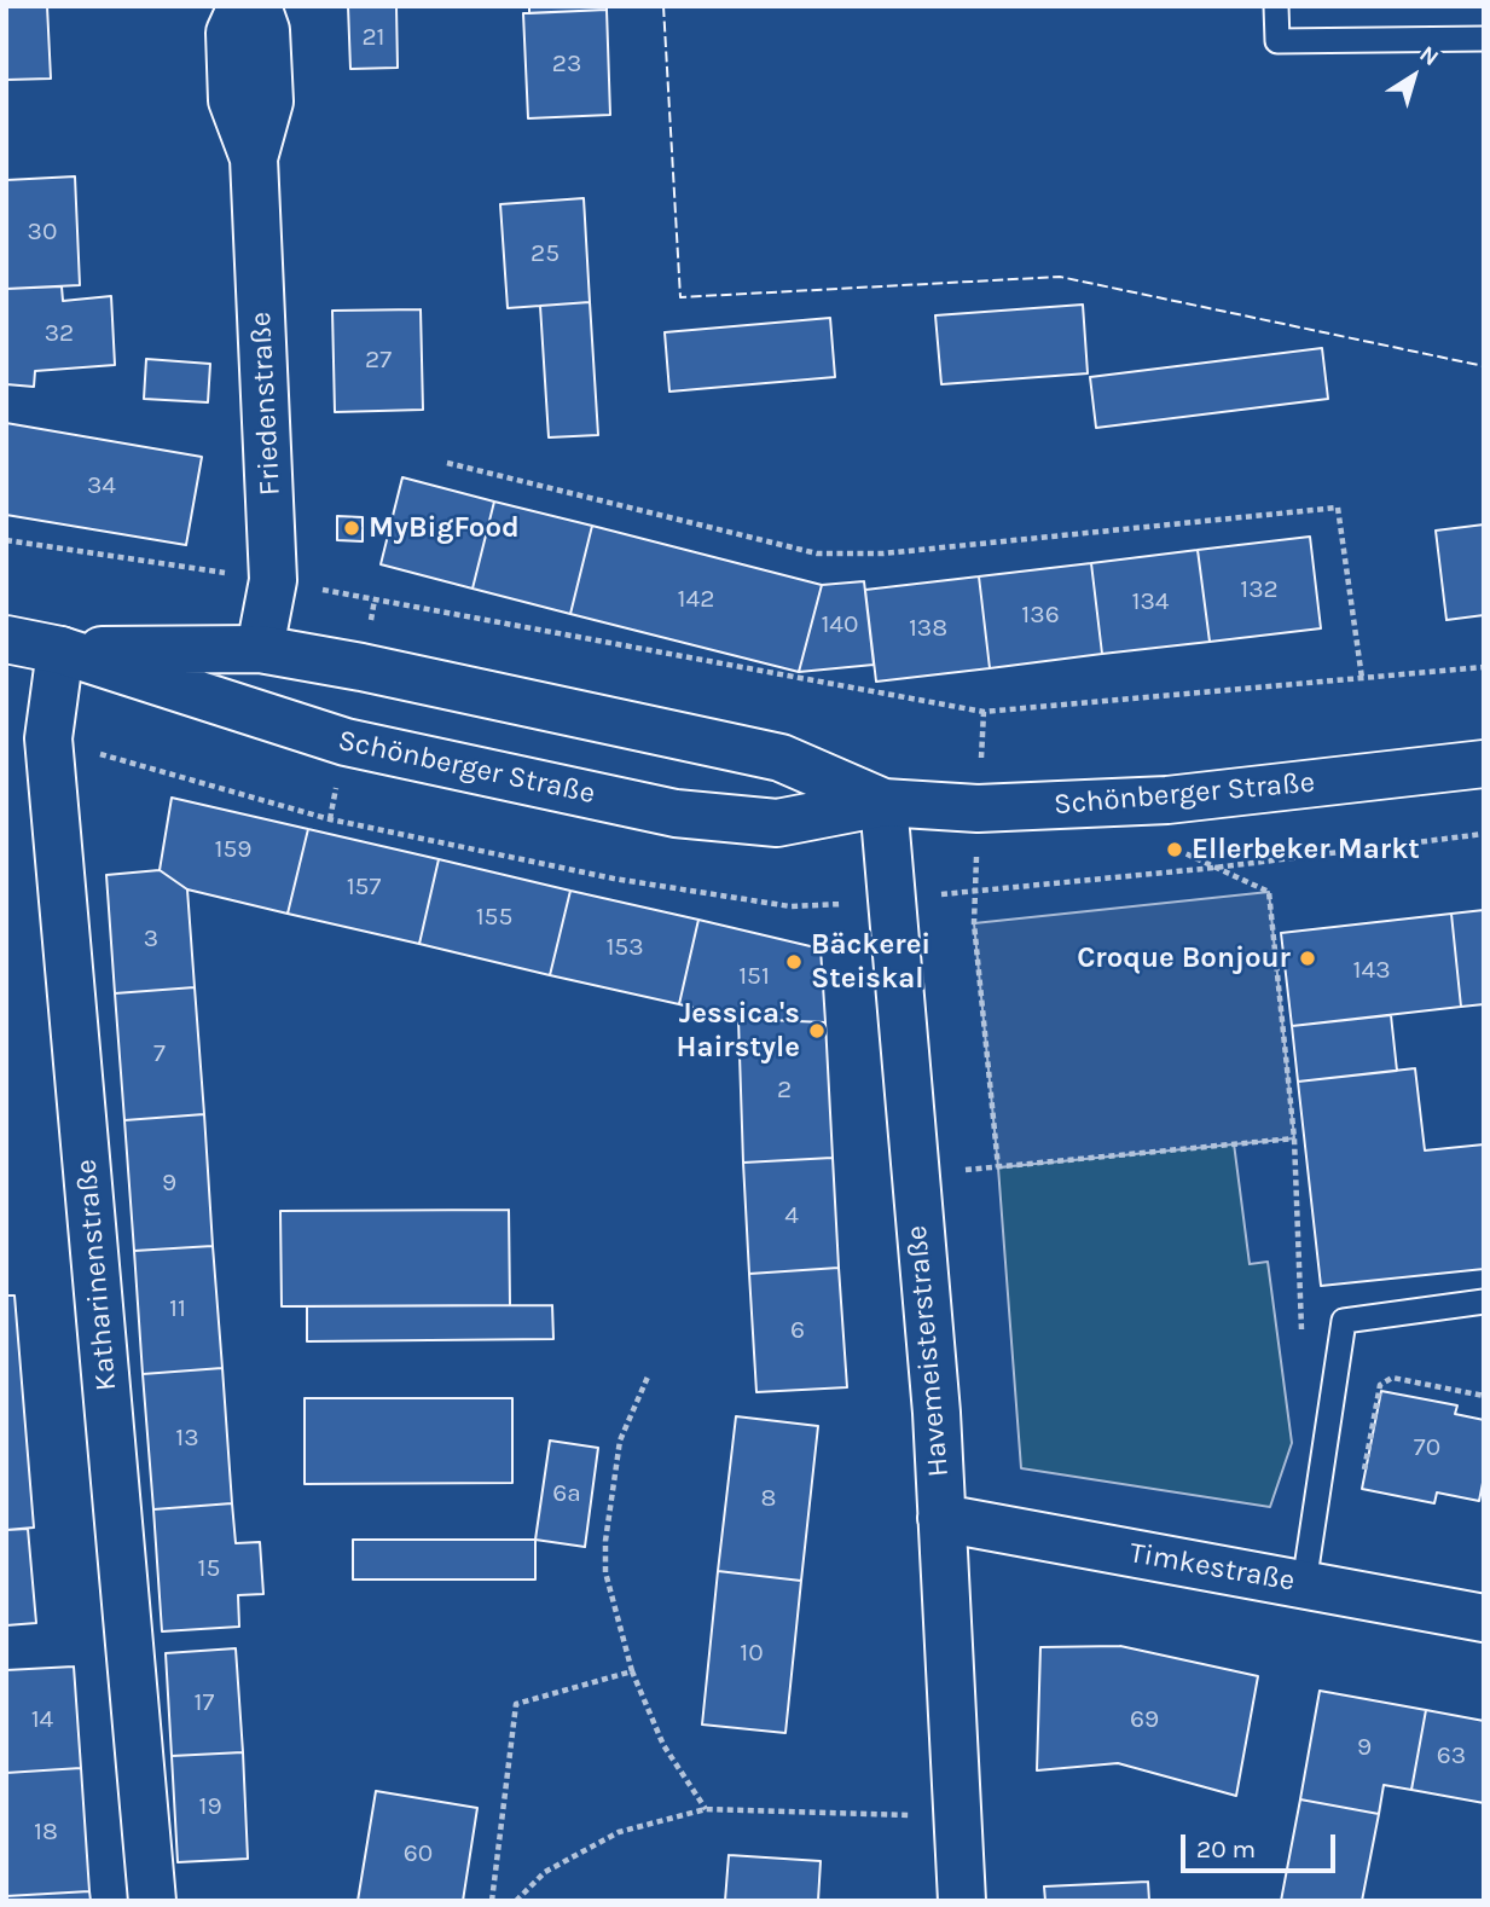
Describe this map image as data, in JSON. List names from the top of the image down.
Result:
{
  "streets": {
    "street": [
      "Friedenstraße",
      "Schönberger Straße",
      "Katharinenstraße",
      "Havemeisterstraße",
      "Timkestraße"
    ]
  },
  "crossings": [
    ["Friedenstraße", "Schönberger Straße"],
    ["Schönberger Straße", "Katharinenstraße"],
    ["Schönberger Straße", "Havemeisterstraße"],
    ["Havemeisterstraße", "Timkestraße"]
  ],
  "places": [
    "MyBigFood",
    "Ellerbeker Markt",
    "Croque Bonjour",
    "Bäckerei Steiskal",
    "Jessica's Hairstyle"
  ],
  "house_numbers": [
    "21",
    "23",
    "30",
    "25",
    "32",
    "27",
    "34",
    "132",
    "142",
    "134",
    "136",
    "140",
    "138",
    "159",
    "157",
    "155",
    "3",
    "153",
    "143",
    "151",
    "7",
    "2",
    "9",
    "4",
    "11",
    "6",
    "13",
    "70",
    "6a",
    "8",
    "15",
    "10",
    "17",
    "14",
    "69",
    "9",
    "63",
    "19",
    "18",
    "60"
  ],
  "scale_bar": "20 m",
  "north": "top right"
}
